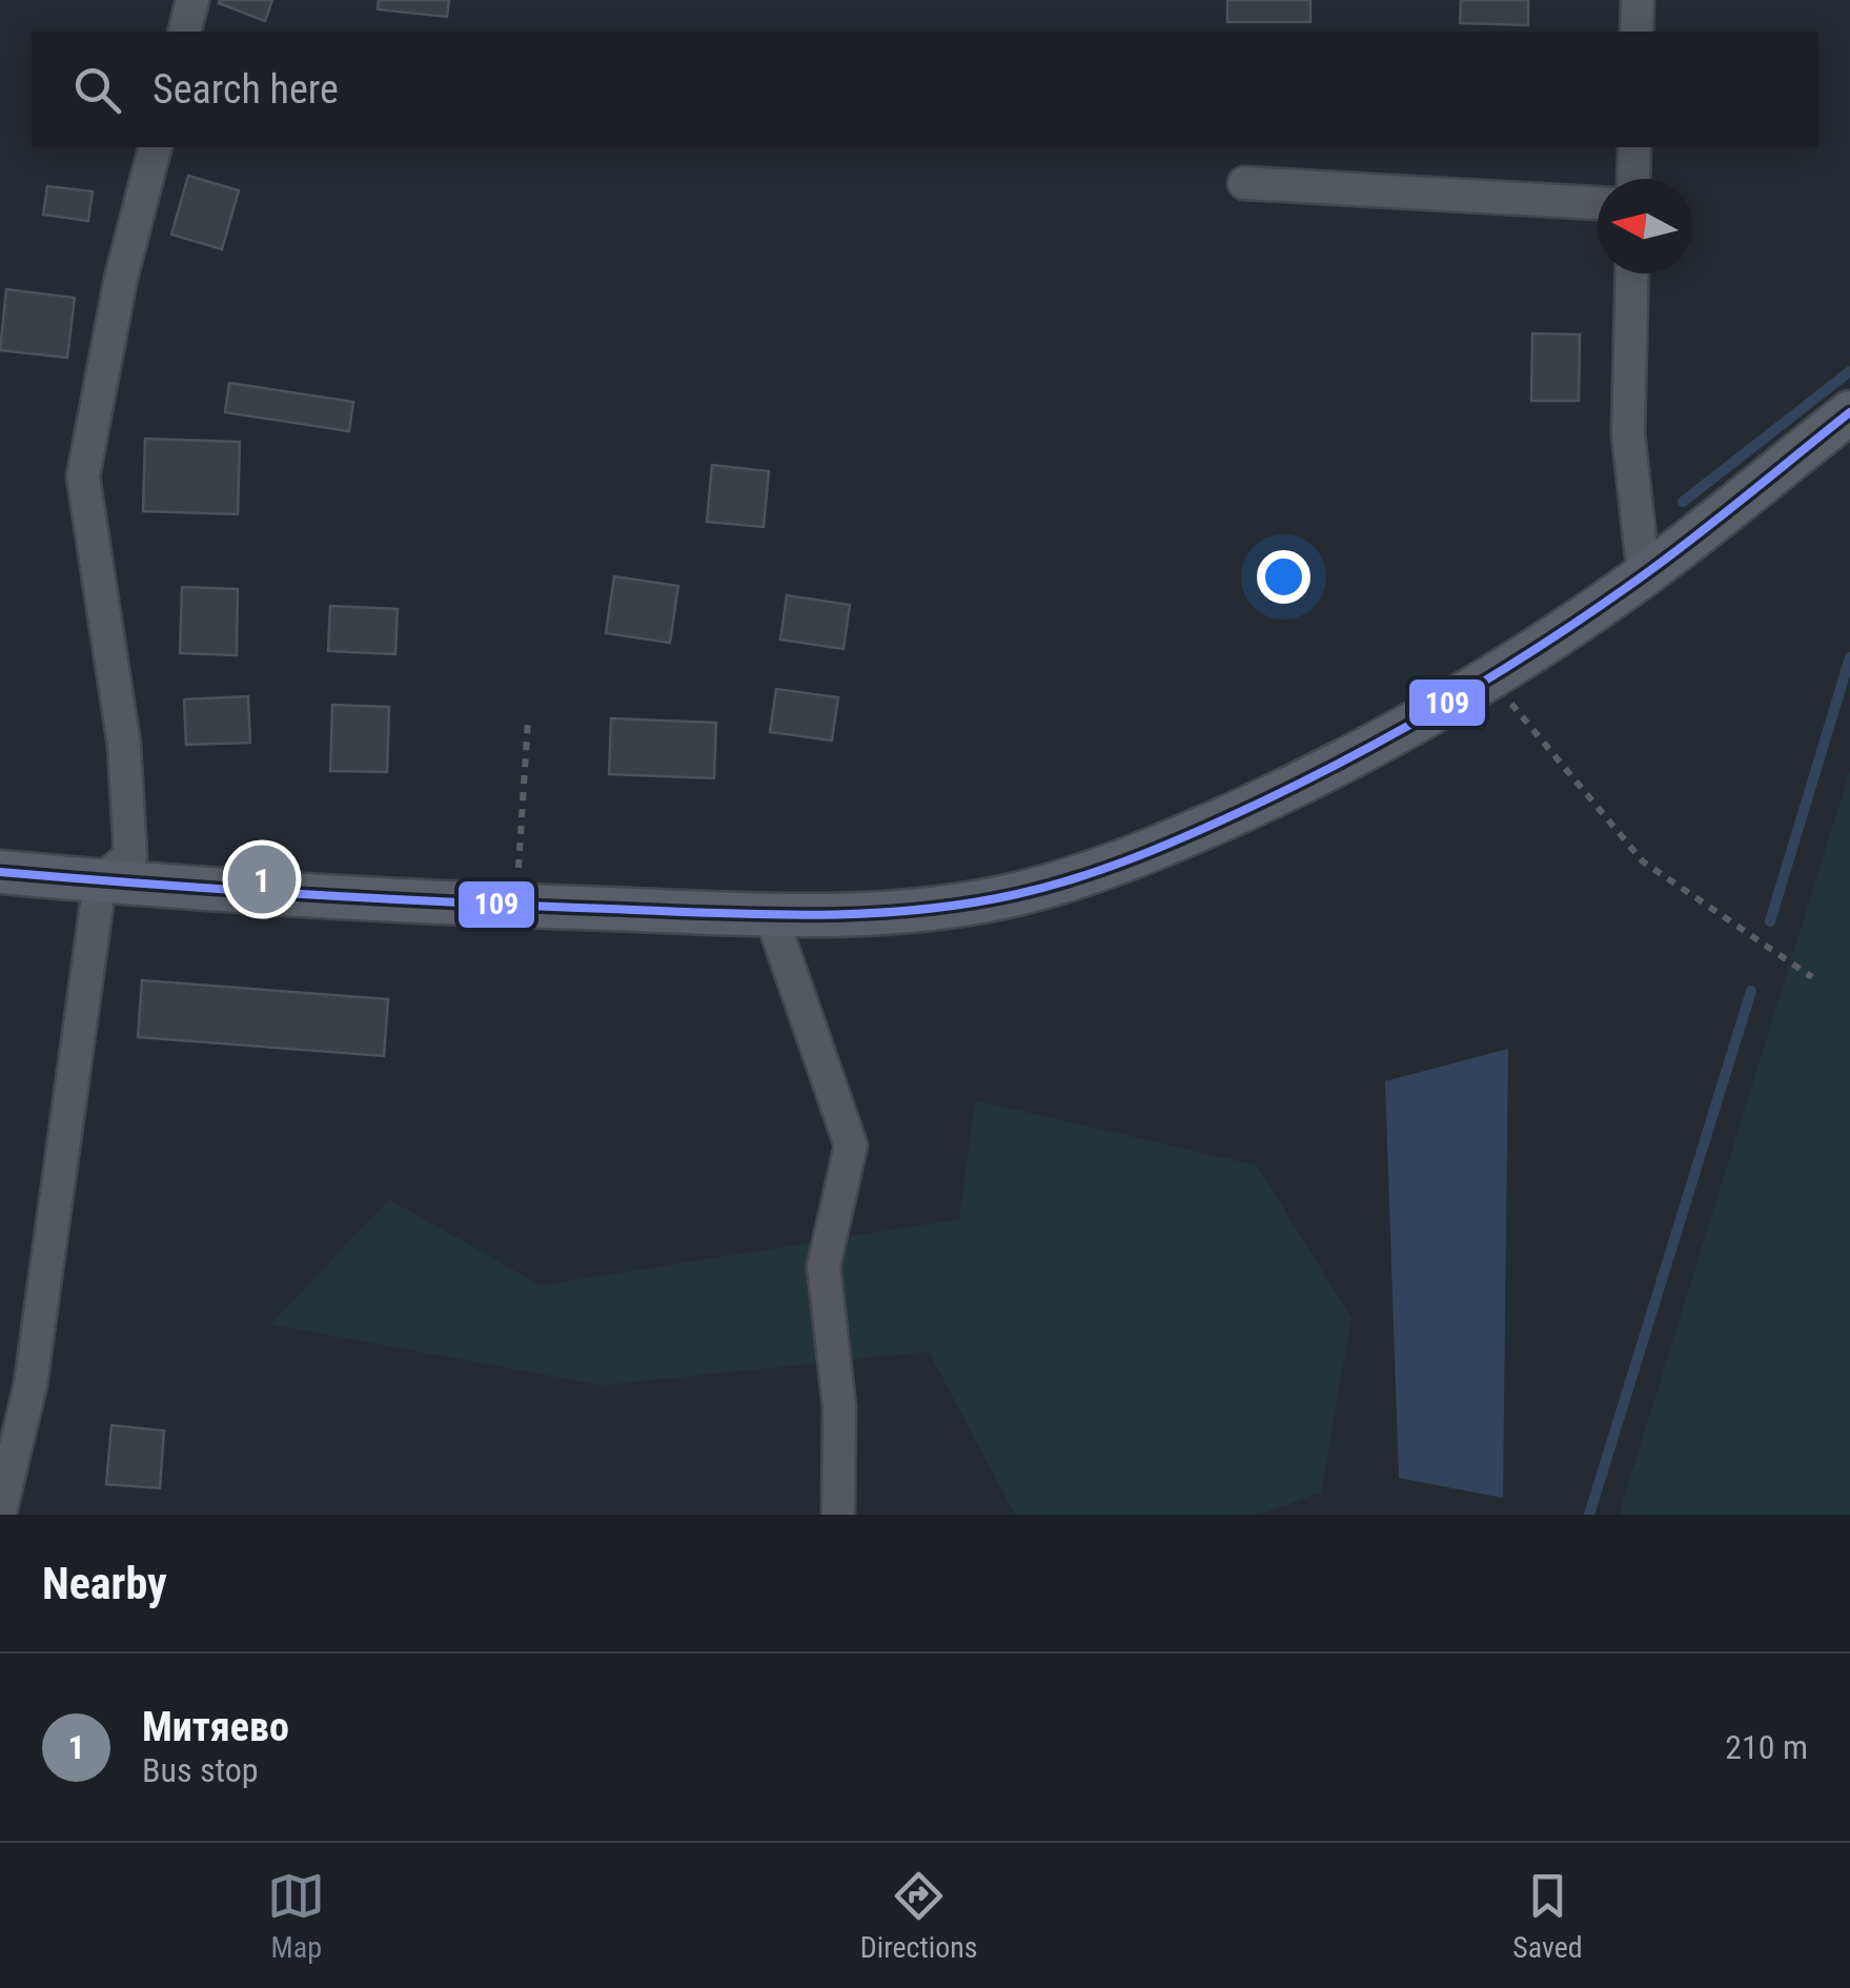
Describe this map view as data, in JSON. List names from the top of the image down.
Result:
{
  "lines": ["transit line 109"],
  "north": "left",
  "page": {
    "search": "Search here",
    "pins": "1",
    "heading": "Nearby",
    "list": [
      {
        "mark": "1",
        "name": "Митяево",
        "note": "Bus stop",
        "value": "210 m"
      }
    ],
    "nav": ["Map", "Directions", "Saved"]
  }
}
